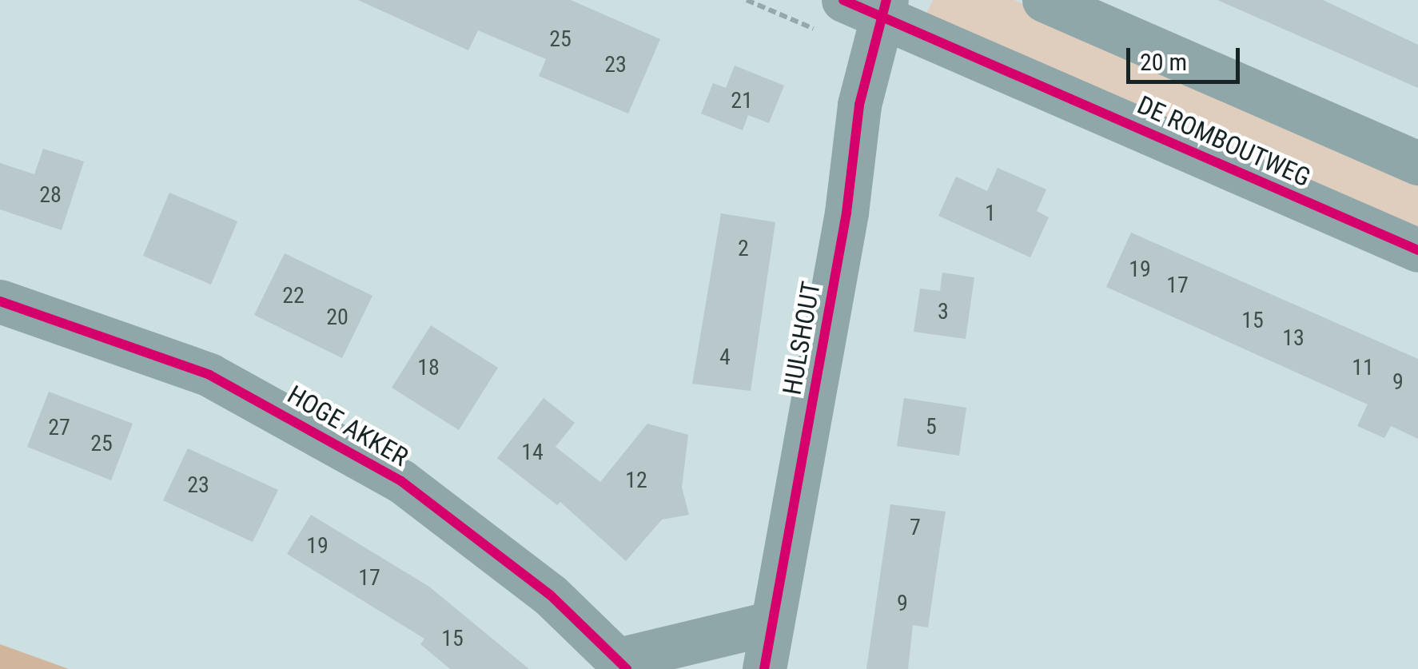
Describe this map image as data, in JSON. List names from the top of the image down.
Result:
{
  "streets": {
    "street": ["DE ROMBOUTWEG", "HULSHOUT", "HOGE AKKER"]
  },
  "crossings": [
    ["DE ROMBOUTWEG", "HULSHOUT"]
  ],
  "house_numbers": [
    "25",
    "23",
    "21",
    "28",
    "1",
    "2",
    "19",
    "17",
    "22",
    "3",
    "20",
    "15",
    "13",
    "4",
    "18",
    "11",
    "9",
    "5",
    "27",
    "25",
    "14",
    "12",
    "23",
    "7",
    "19",
    "17",
    "9",
    "15"
  ],
  "scale_bar": "20 m"
}
